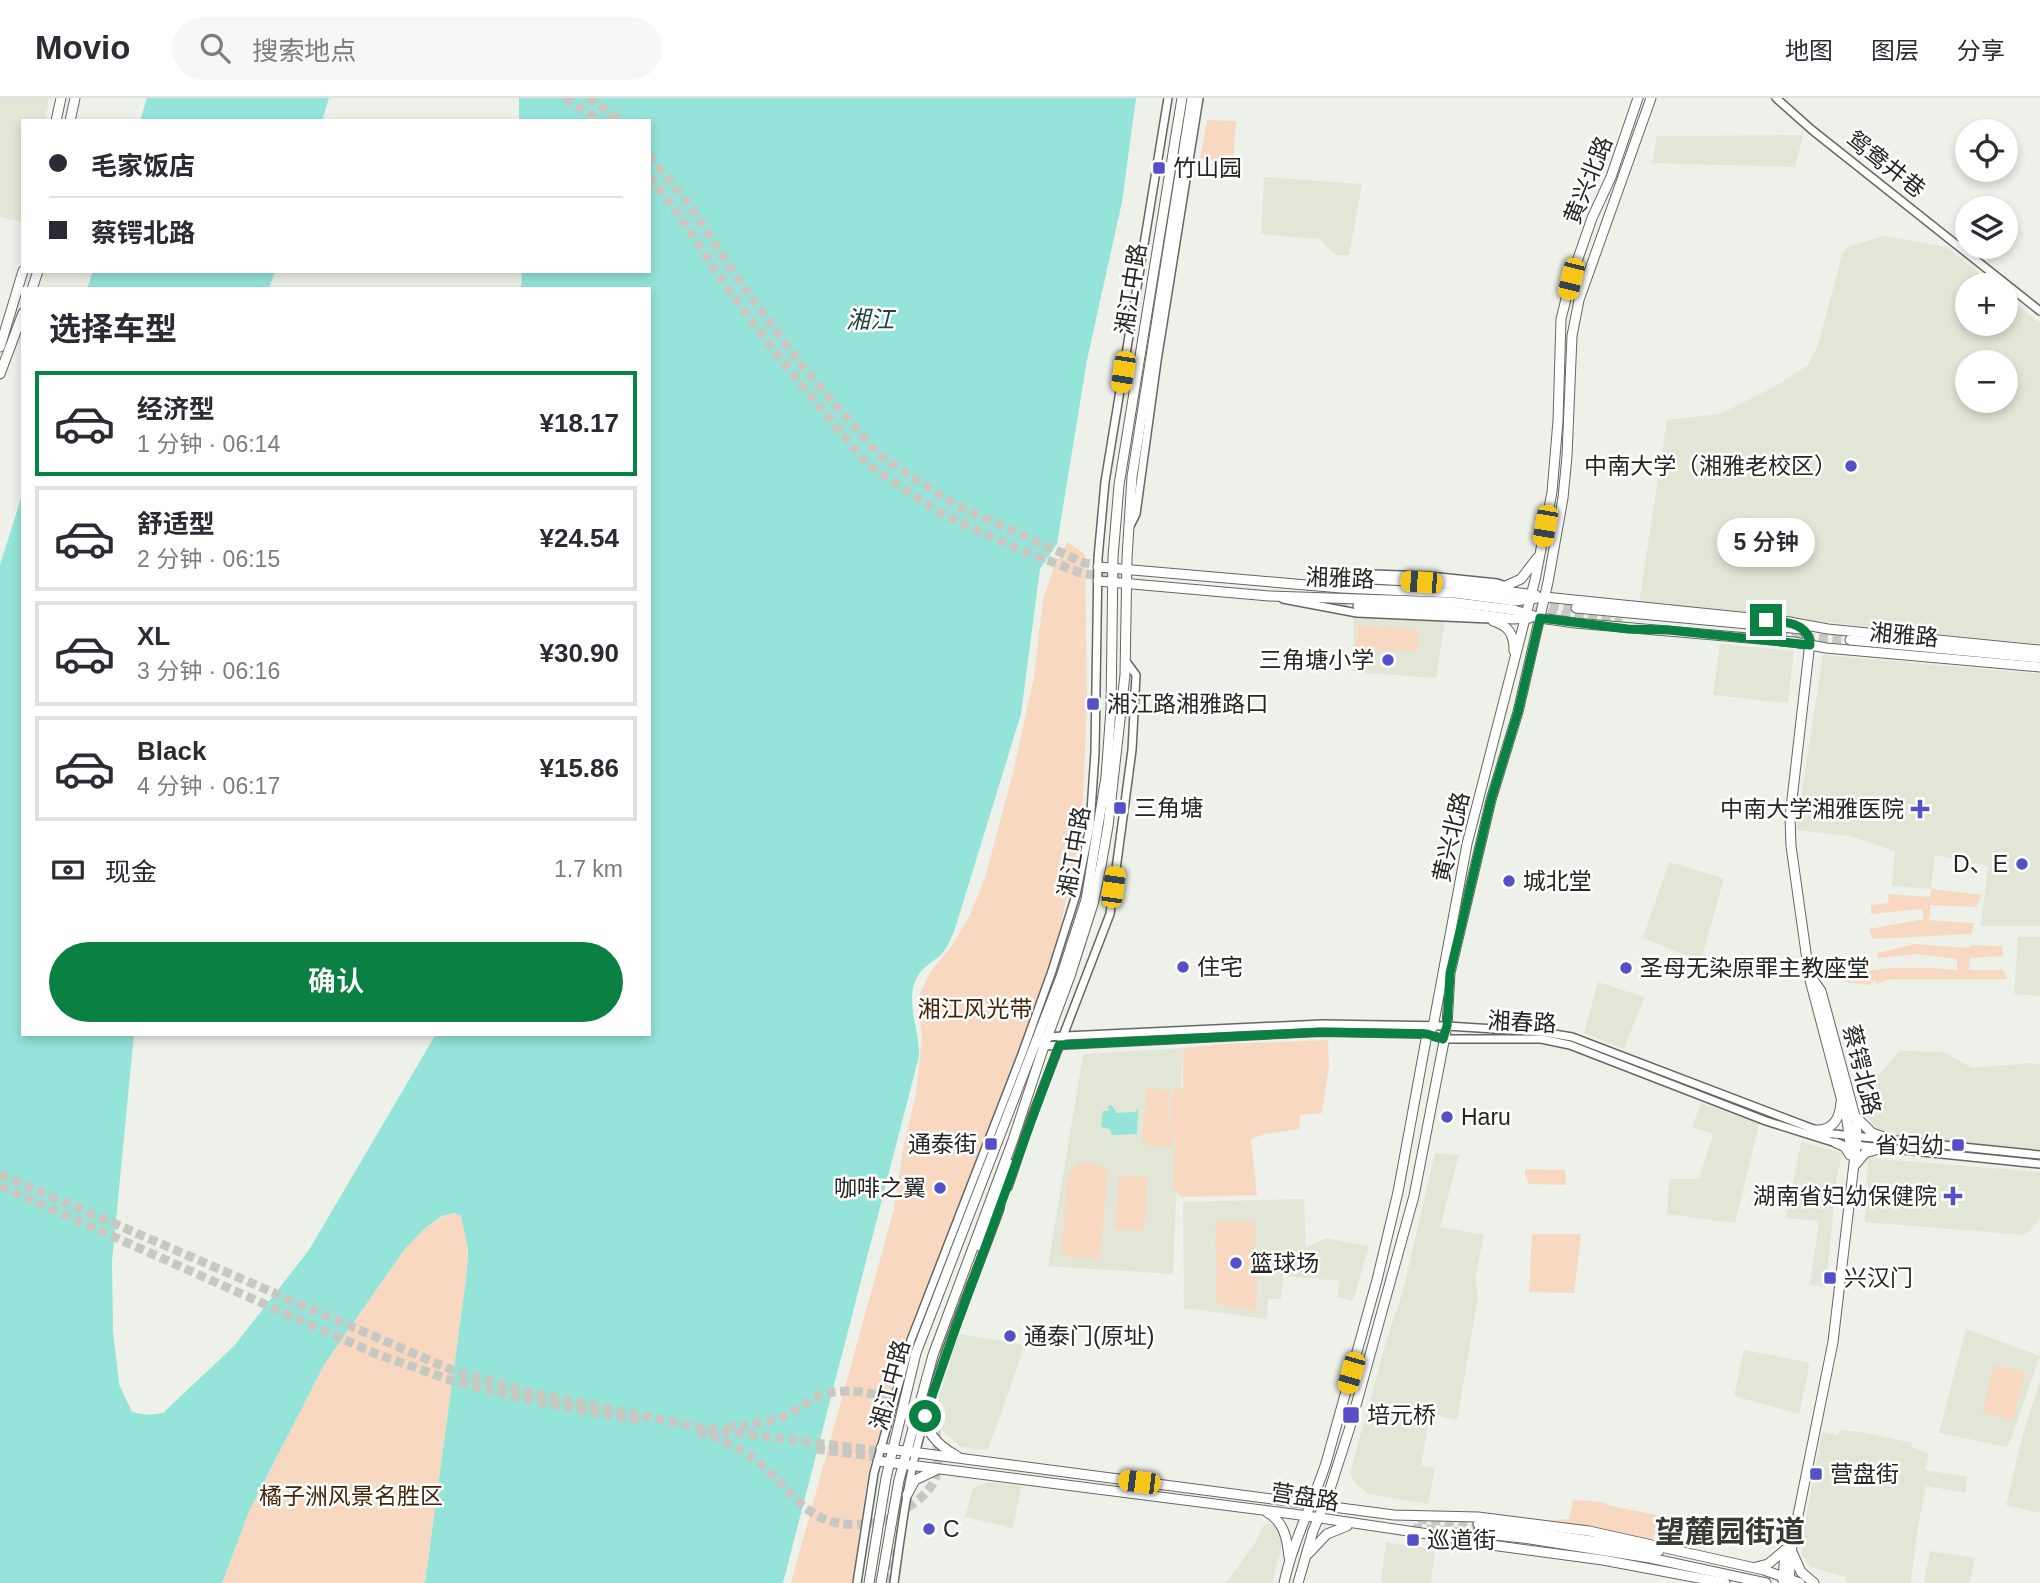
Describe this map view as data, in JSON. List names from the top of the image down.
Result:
{
  "streets": {
    "main road": [
      "黄兴北路",
      "湘江中路",
      "湘雅路",
      "蔡锷北路",
      "营盘路"
    ],
    "street": ["鸳鸯井巷", "湘春路"]
  },
  "crossings": [
    ["黄兴北路", "湘雅路"],
    ["黄兴北路", "湘春路"],
    ["黄兴北路", "营盘路"],
    ["湘江中路", "湘雅路"],
    ["湘江中路", "湘春路"],
    ["湘江中路", "营盘路"],
    ["湘雅路", "蔡锷北路"],
    ["湘春路", "蔡锷北路"],
    ["蔡锷北路", "营盘路"]
  ],
  "districts": ["望麓园街道"],
  "water": ["湘江"],
  "parks": ["湘江风光带", "橘子洲风景名胜区"],
  "places": {
    "transit": [
      "竹山园",
      "湘江路湘雅路口",
      "三角塘",
      "通泰街",
      "省妇幼",
      "兴汉门",
      "培元桥",
      "营盘街",
      "巡道街"
    ],
    "other": [
      "中南大学（湘雅老校区）",
      "三角塘小学",
      "D、E",
      "城北堂",
      "住宅",
      "圣母无染原罪主教座堂",
      "Haru",
      "咖啡之翼",
      "篮球场",
      "通泰门(原址)",
      "C"
    ],
    "health": ["中南大学湘雅医院", "湖南省妇幼保健院"]
  },
  "page": {
    "header": "Movio",
    "search": "搜索地点",
    "nav": ["地图", "图层", "分享"],
    "map_buttons": ["+", "−"],
    "banner": ["毛家饭店", "蔡锷北路"],
    "heading": "选择车型",
    "list": [
      {
        "name": "经济型",
        "note": "1 分钟 · 06:14",
        "value": "¥18.17"
      },
      {
        "name": "舒适型",
        "note": "2 分钟 · 06:15",
        "value": "¥24.54"
      },
      {
        "name": "XL",
        "note": "3 分钟 · 06:16",
        "value": "¥30.90"
      },
      {
        "name": "Black",
        "note": "4 分钟 · 06:17",
        "value": "¥15.86"
      }
    ],
    "bubble": "5 分钟",
    "pay": ["现金", "1.7 km"],
    "buttons": "确认"
  }
}
